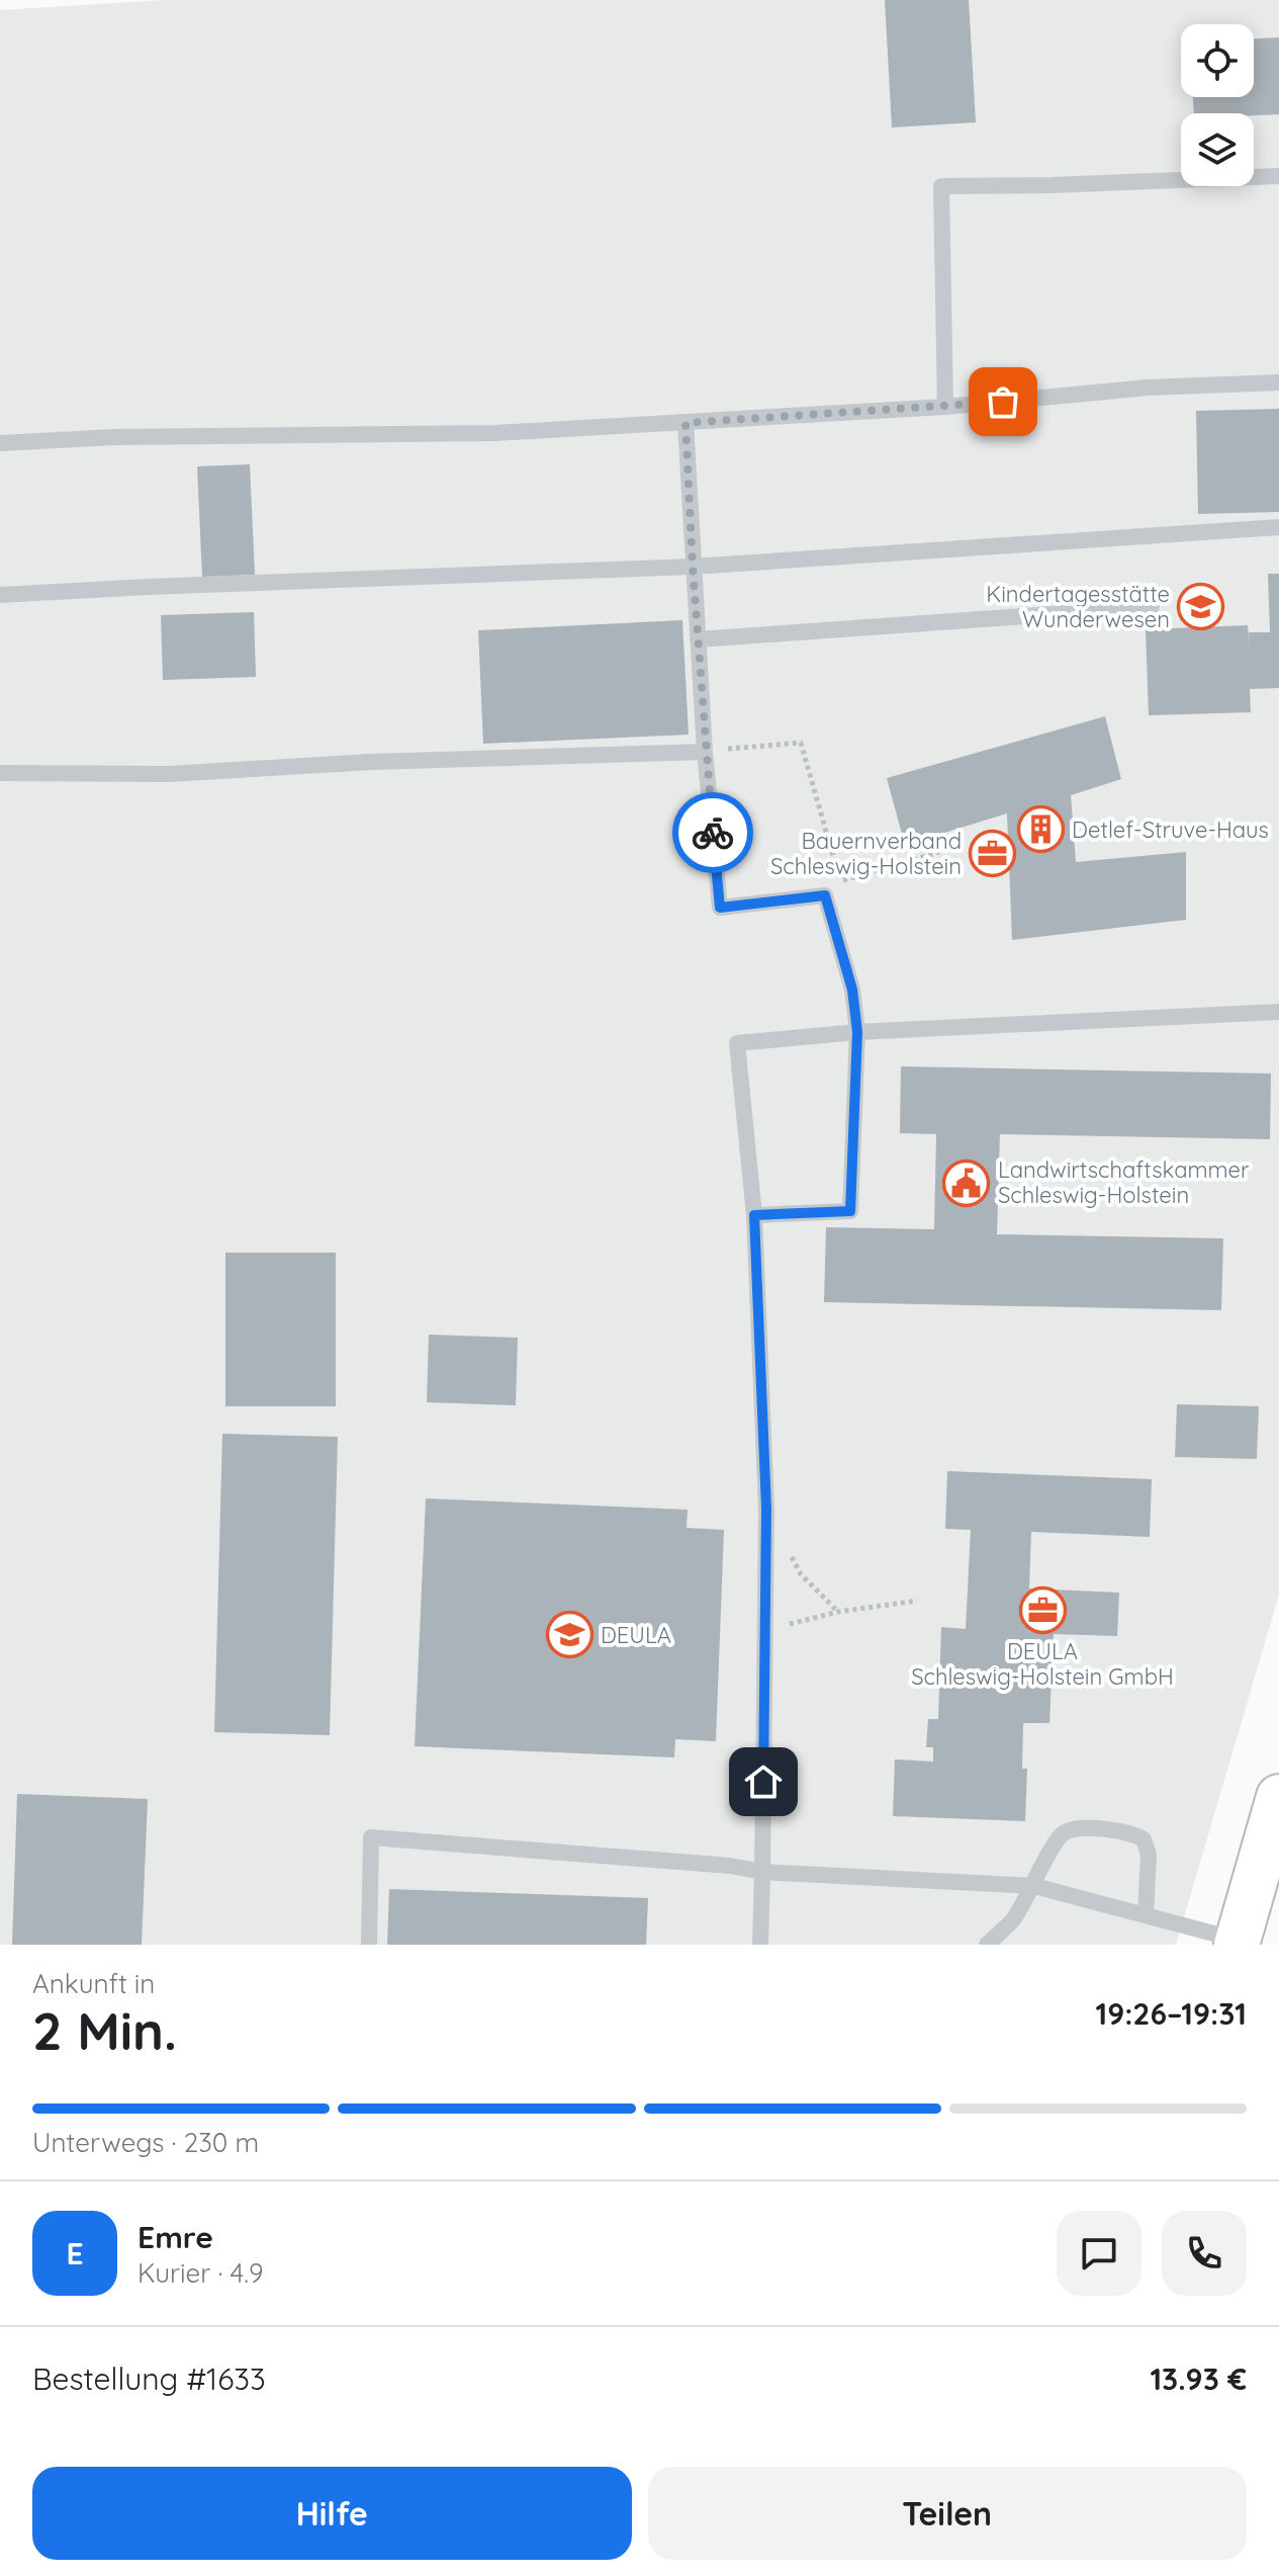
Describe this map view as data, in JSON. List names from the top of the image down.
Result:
{
  "places": {
    "school or university": ["Kindertagesstätte Wunderwesen", "DEULA"],
    "building": ["Detlef-Struve-Haus"],
    "office": ["Bauernverband Schleswig-Holstein", "DEULA Schleswig-Holstein GmbH"],
    "public building": ["Landwirtschaftskammer Schleswig-Holstein"]
  },
  "page": {
    "heading": ["2 Min.", "Ankunft in", "19:26–19:31"],
    "panel": [
      "Emre",
      "Kurier · 4.9",
      "Bestellung #1633",
      "13.93 €"
    ],
    "bar": "Unterwegs · 230 m",
    "round": "E",
    "buttons": ["Hilfe", "Teilen"]
  }
}
